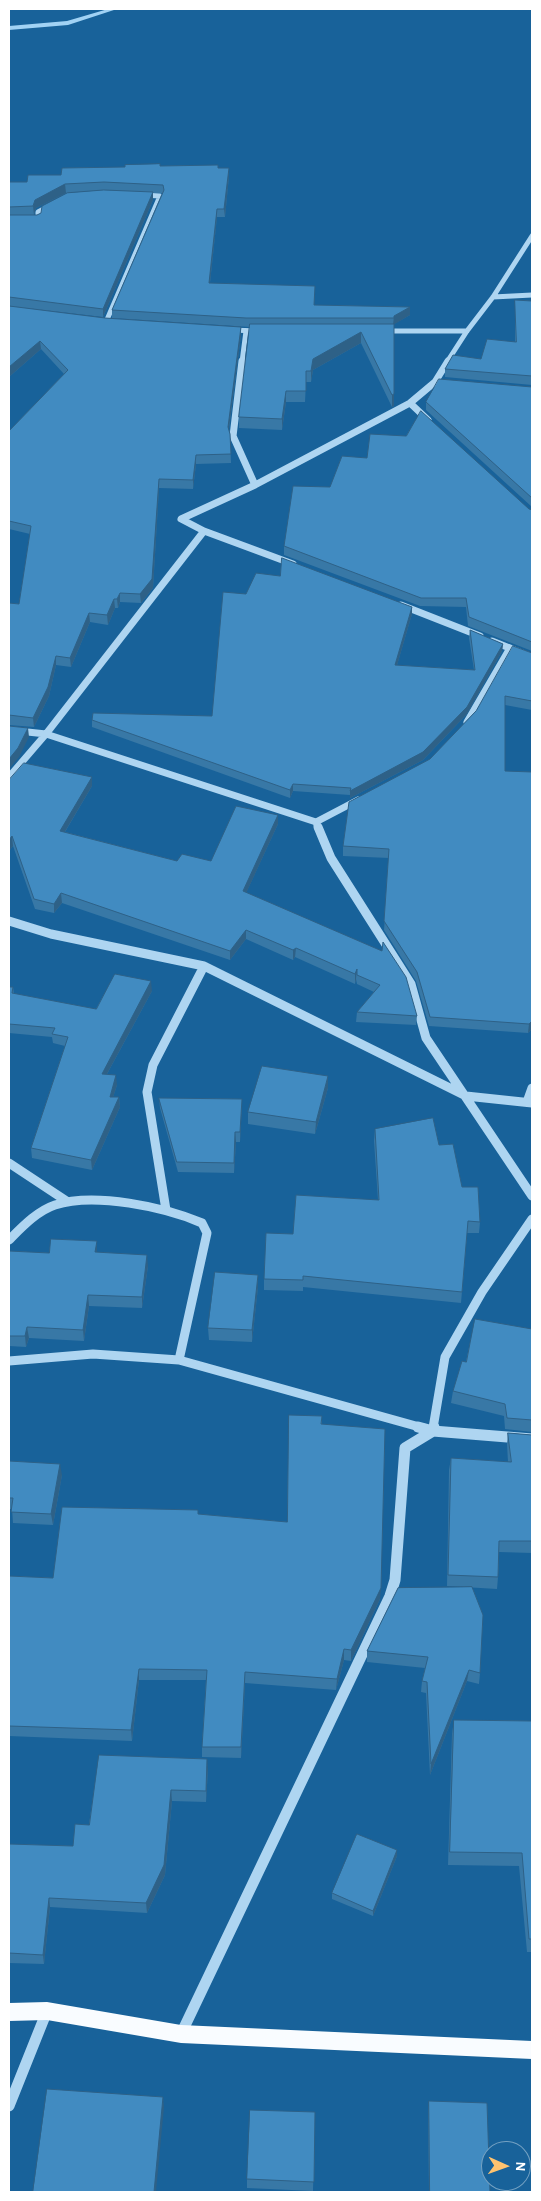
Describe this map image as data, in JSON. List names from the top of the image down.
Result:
{
  "north": "right"
}
